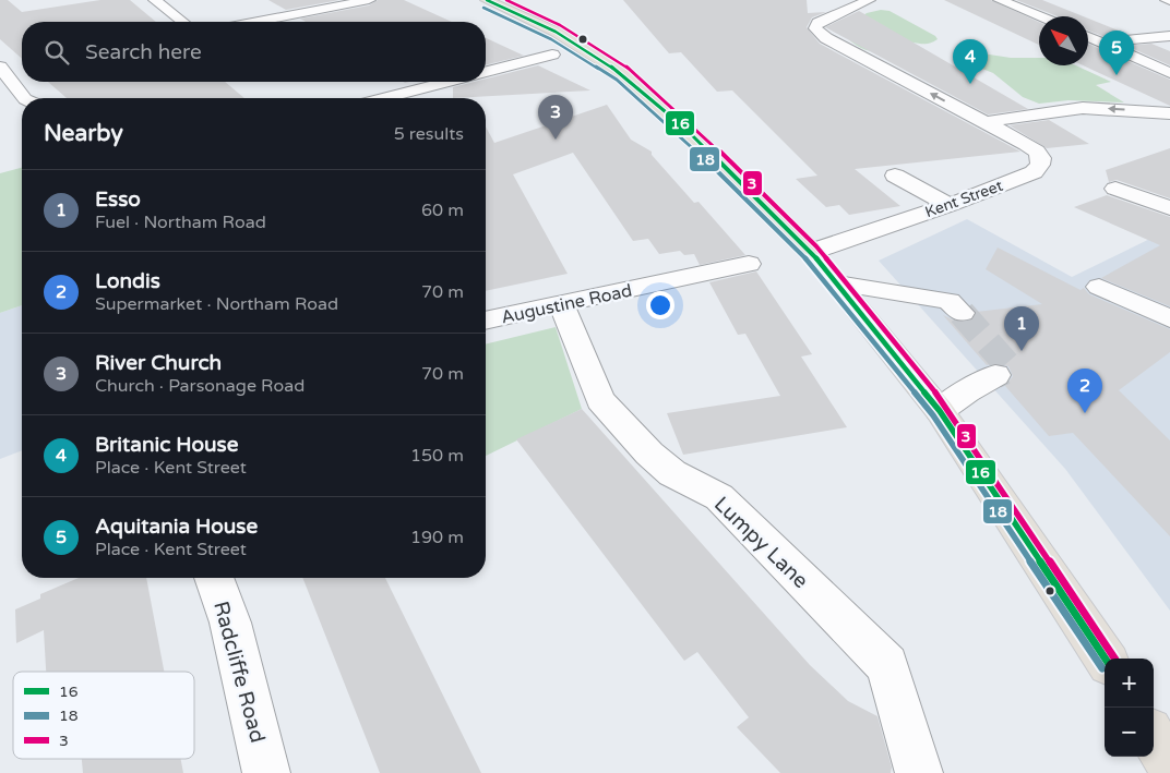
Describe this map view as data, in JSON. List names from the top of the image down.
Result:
{
  "streets": {
    "street": [
      "Kent Street",
      "Augustine Road",
      "Lumpy Lane",
      "Radcliffe Road"
    ]
  },
  "crossings": [
    ["Augustine Road", "Lumpy Lane"]
  ],
  "lines": ["transit line 16", "transit line 3", "transit line 18"],
  "legend": ["16", "18", "3"],
  "north": "top left",
  "page": {
    "search": "Search here",
    "pins": [
      "5",
      "4",
      "3",
      "1",
      "2"
    ],
    "heading": ["Nearby", "5 results"],
    "list": [
      {
        "mark": "1",
        "name": "Esso",
        "note": "Fuel · Northam Road",
        "value": "60 m"
      },
      {
        "mark": "2",
        "name": "Londis",
        "note": "Supermarket · Northam Road",
        "value": "70 m"
      },
      {
        "mark": "3",
        "name": "River Church",
        "note": "Church · Parsonage Road",
        "value": "70 m"
      },
      {
        "mark": "4",
        "name": "Britanic House",
        "note": "Place · Kent Street",
        "value": "150 m"
      },
      {
        "mark": "5",
        "name": "Aquitania House",
        "note": "Place · Kent Street",
        "value": "190 m"
      }
    ],
    "map_buttons": ["+", "−"]
  }
}
